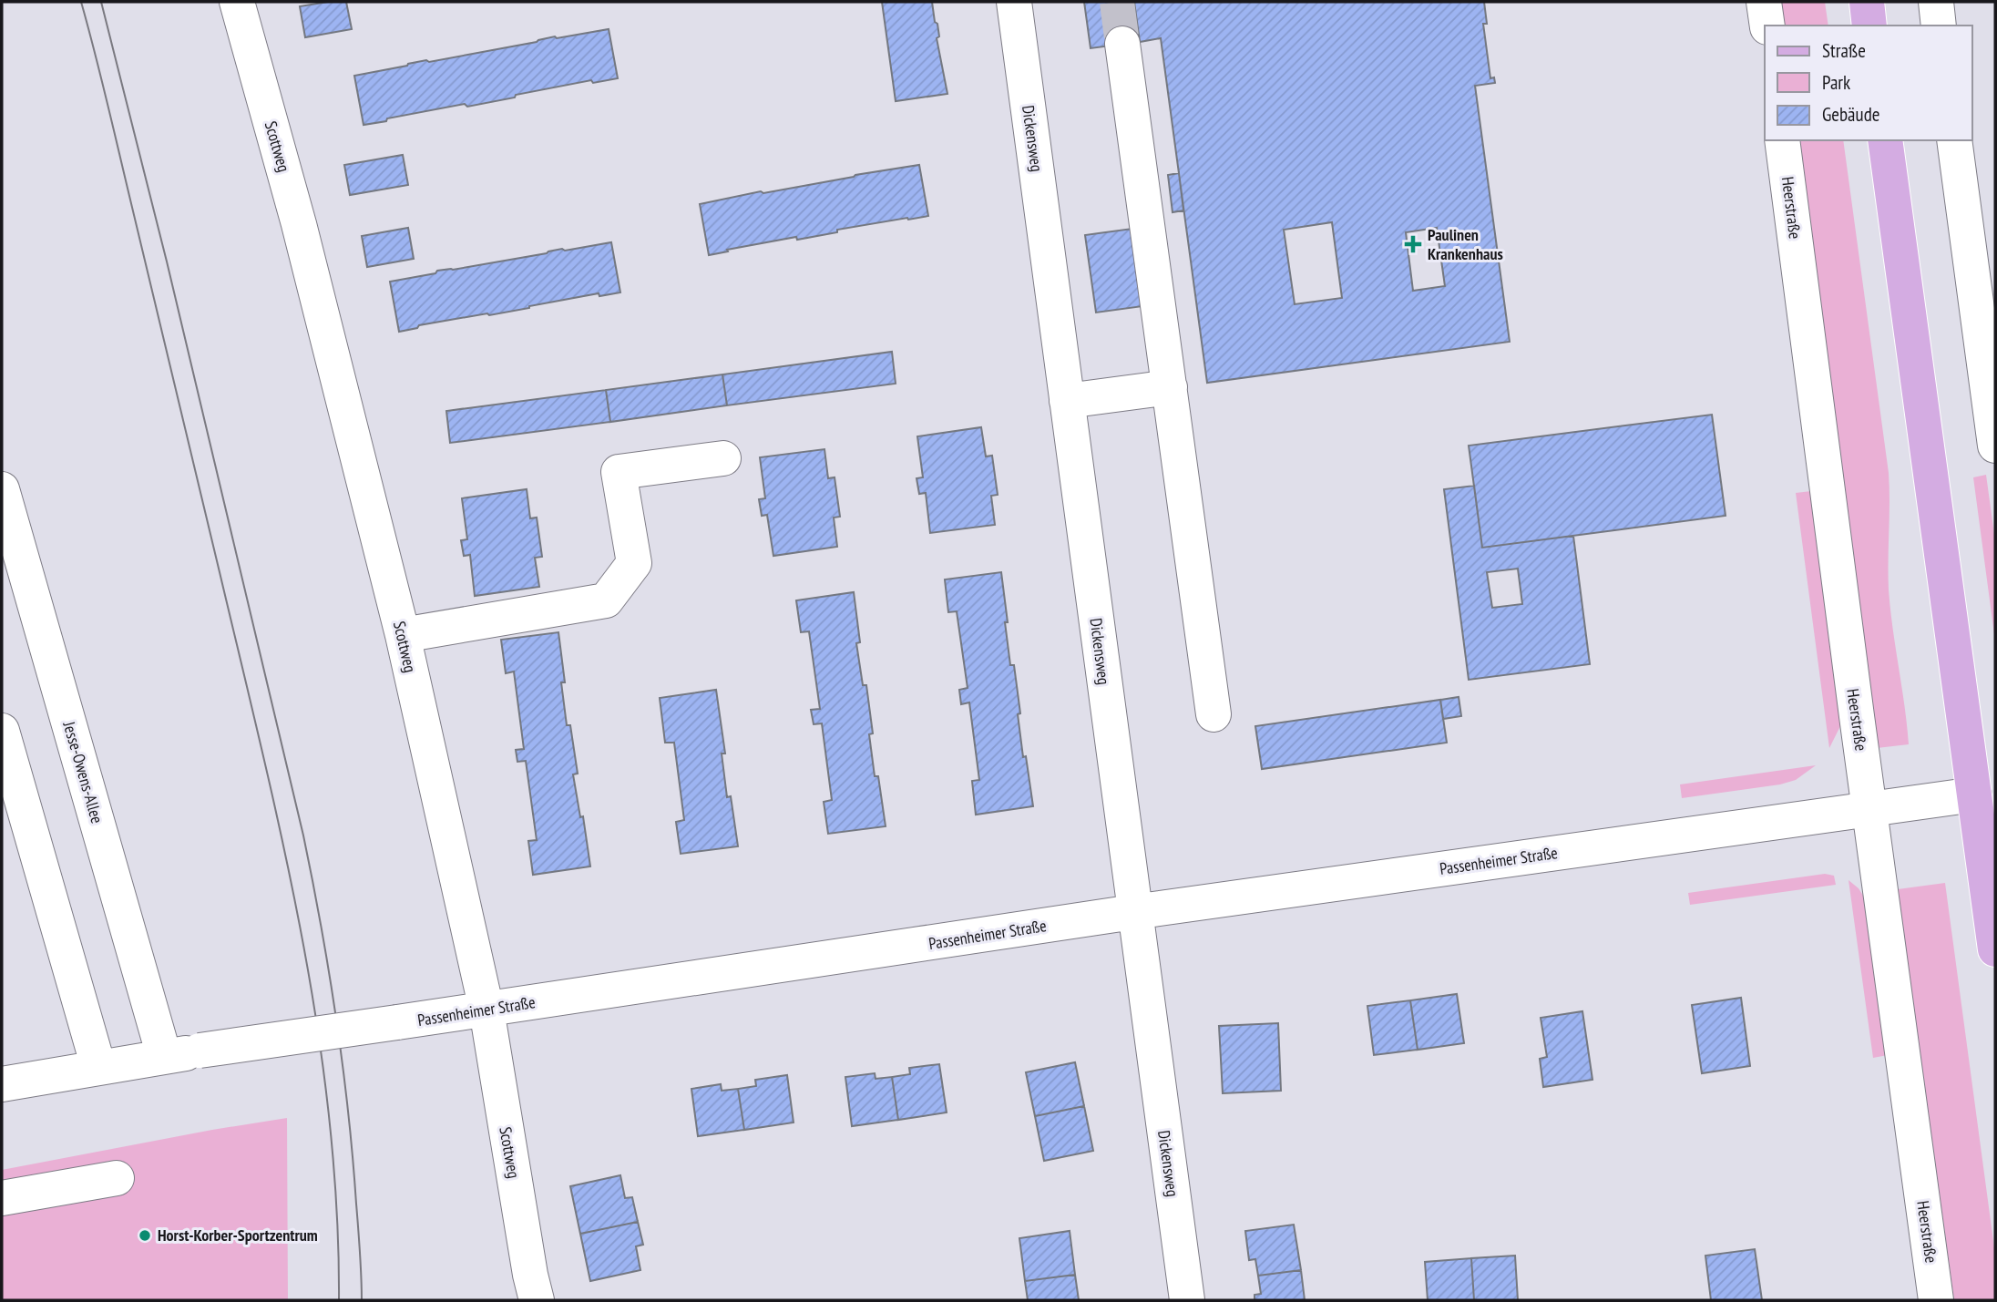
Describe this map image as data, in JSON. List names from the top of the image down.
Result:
{
  "streets": {
    "street": [
      "Dickensweg",
      "Scottweg",
      "Heerstraße",
      "Jesse-Owens-Allee",
      "Passenheimer Straße"
    ]
  },
  "crossings": [
    ["Dickensweg", "Passenheimer Straße"],
    ["Scottweg", "Passenheimer Straße"],
    ["Heerstraße", "Passenheimer Straße"],
    ["Jesse-Owens-Allee", "Passenheimer Straße"]
  ],
  "places": {
    "health": ["Paulinen Krankenhaus"],
    "other": ["Horst-Korber-Sportzentrum"]
  },
  "legend": ["Straße", "Park", "Gebäude"]
}
